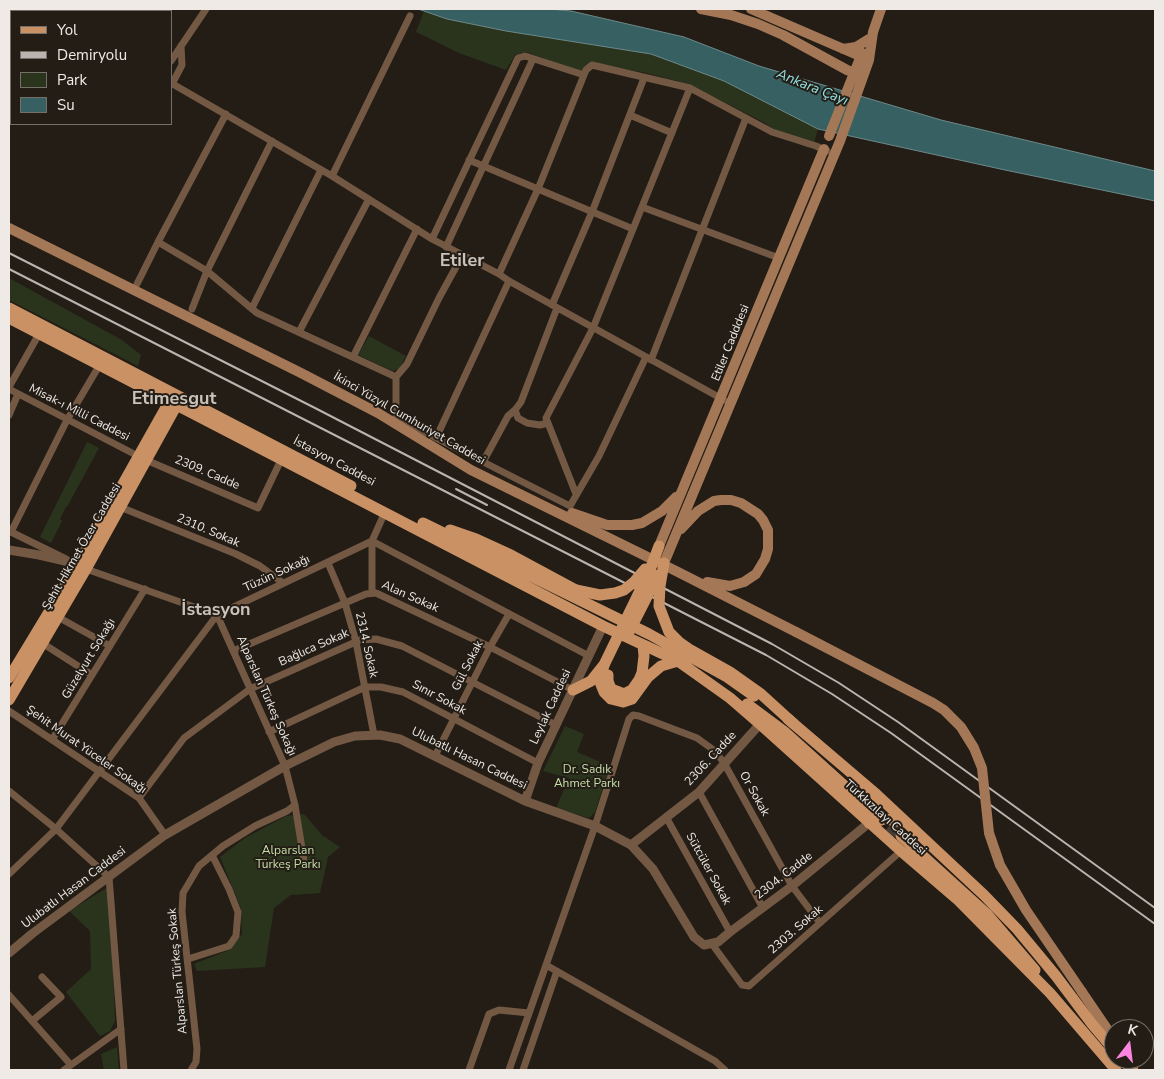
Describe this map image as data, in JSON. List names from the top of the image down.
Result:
{
  "streets": {
    "main road": [
      "Etiler Cadddesi",
      "İkinci Yüzyıl Cumhuriyet Caddesi",
      "İstasyon Caddesi",
      "Şehit Hikmet Özer Caddesi",
      "Türkkızılayı Caddesi"
    ],
    "street": [
      "Misak-ı Milli Caddesi",
      "2309. Cadde",
      "2310. Sokak",
      "Tüzün Sokağı",
      "Alan Sokak",
      "2314. Sokak",
      "Bağlıca Sokak",
      "Güzelyurt Sokağı",
      "Gül Sokak",
      "Alparslan Türkeş Sokağı",
      "Sınır Sokak",
      "Leylak Caddesi",
      "Şehit Murat Yüceler Sokağı",
      "Ulubatlı Hasan Caddesi",
      "2306. Cadde",
      "Or Sokak",
      "Sütcüler Sokak",
      "2304. Cadde",
      "2303. Sokak",
      "Alparslan Türkeş Sokak"
    ]
  },
  "crossings": [
    ["Misak-ı Milli Caddesi", "2309. Cadde"],
    ["Misak-ı Milli Caddesi", "Şehit Hikmet Özer Caddesi"],
    ["İstasyon Caddesi", "2309. Cadde"],
    ["İstasyon Caddesi", "Şehit Hikmet Özer Caddesi"],
    ["İstasyon Caddesi", "Leylak Caddesi"],
    ["İstasyon Caddesi", "Türkkızılayı Caddesi"],
    ["2309. Cadde", "Şehit Hikmet Özer Caddesi"],
    ["2310. Sokak", "Şehit Hikmet Özer Caddesi"],
    ["2310. Sokak", "Tüzün Sokağı"],
    ["Tüzün Sokağı", "2314. Sokak"],
    ["Tüzün Sokağı", "Alparslan Türkeş Sokağı"],
    ["Tüzün Sokağı", "Şehit Murat Yüceler Sokağı"],
    ["Alan Sokak", "2314. Sokak"],
    ["Alan Sokak", "Gül Sokak"],
    ["Alan Sokak", "Alparslan Türkeş Sokağı"],
    ["Alan Sokak", "Leylak Caddesi"],
    ["2314. Sokak", "Bağlıca Sokak"],
    ["2314. Sokak", "Sınır Sokak"],
    ["2314. Sokak", "Ulubatlı Hasan Caddesi"],
    ["Bağlıca Sokak", "Gül Sokak"],
    ["Bağlıca Sokak", "Alparslan Türkeş Sokağı"],
    ["Bağlıca Sokak", "Leylak Caddesi"],
    ["Bağlıca Sokak", "Şehit Murat Yüceler Sokağı"],
    ["Güzelyurt Sokağı", "Şehit Murat Yüceler Sokağı"],
    ["Gül Sokak", "Sınır Sokak"],
    ["Gül Sokak", "Ulubatlı Hasan Caddesi"],
    ["Alparslan Türkeş Sokağı", "Sınır Sokak"],
    ["Alparslan Türkeş Sokağı", "Ulubatlı Hasan Caddesi"],
    ["Alparslan Türkeş Sokağı", "Alparslan Türkeş Sokak"],
    ["Sınır Sokak", "Leylak Caddesi"],
    ["Leylak Caddesi", "Ulubatlı Hasan Caddesi"],
    ["Leylak Caddesi", "Türkkızılayı Caddesi"],
    ["Şehit Murat Yüceler Sokağı", "Ulubatlı Hasan Caddesi"],
    ["Ulubatlı Hasan Caddesi", "2306. Cadde"],
    ["Ulubatlı Hasan Caddesi", "Or Sokak"],
    ["Ulubatlı Hasan Caddesi", "2304. Cadde"],
    ["Ulubatlı Hasan Caddesi", "2303. Sokak"],
    ["2306. Cadde", "Or Sokak"],
    ["2306. Cadde", "Türkkızılayı Caddesi"],
    ["2306. Cadde", "Sütcüler Sokak"],
    ["Or Sokak", "2304. Cadde"],
    ["Or Sokak", "2303. Sokak"],
    ["Türkkızılayı Caddesi", "2304. Cadde"],
    ["Türkkızılayı Caddesi", "2303. Sokak"],
    ["Sütcüler Sokak", "2304. Cadde"],
    ["2304. Cadde", "2303. Sokak"]
  ],
  "districts": ["Etiler", "Etimesgut", "İstasyon"],
  "water": ["Ankara Çayı"],
  "parks": ["Dr. Sadık Ahmet Parkı", "Alparslan Türkeş Parkı"],
  "legend": [
    "Yol",
    "Demiryolu",
    "Park",
    "Su"
  ],
  "north": "top"
}
